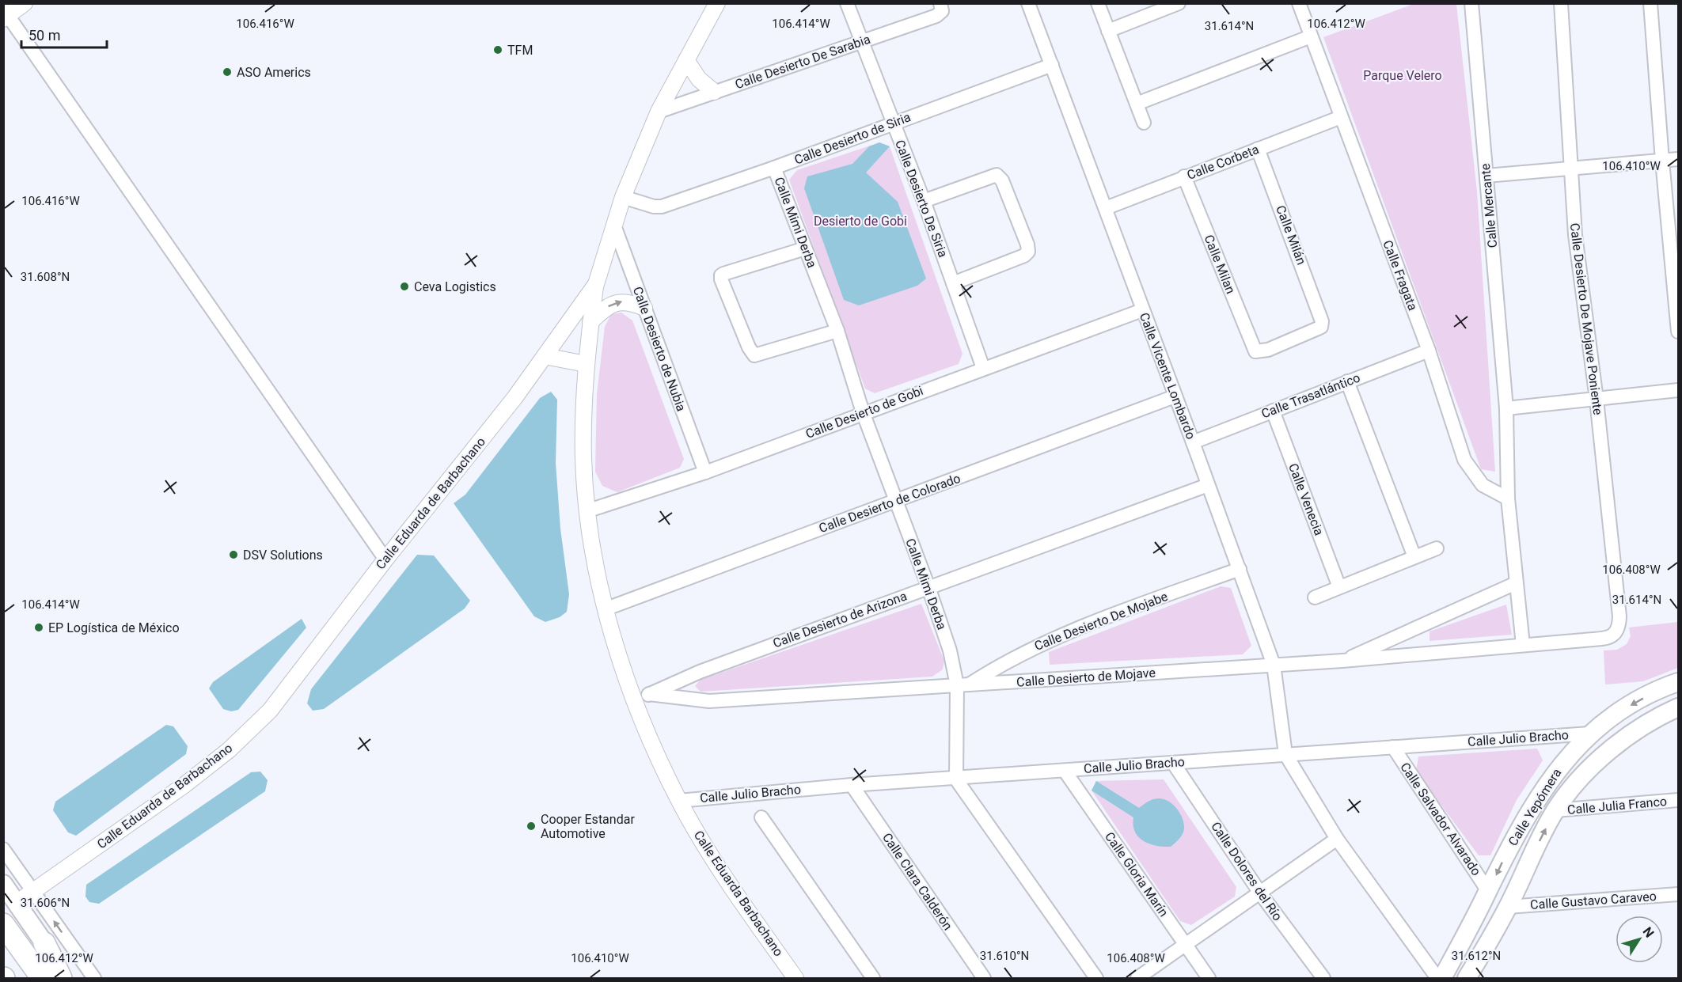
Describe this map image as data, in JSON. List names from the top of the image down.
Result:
{
  "streets": {
    "main road": ["Calle Yepómera"],
    "street": [
      "Calle Desierto De Sarabia",
      "Calle Desierto de Siria",
      "Calle Corbeta",
      "Calle Desierto De Siria",
      "Calle Mercante",
      "Calle Mimi Derba",
      "Calle Milán",
      "Calle Milan",
      "Calle Fragata",
      "Calle Desierto De Mojave Poniente",
      "Calle Desierto de Nubia",
      "Calle Vicente Lombardo",
      "Calle Trasatlántico",
      "Calle Desierto de Gobi",
      "Calle Venecia",
      "Calle Eduarda de Barbachano",
      "Calle Desierto de Colorado",
      "Calle Desierto de Arizona",
      "Calle Desierto De Mojabe",
      "Calle Desierto de Mojave",
      "Calle Julio Bracho",
      "Calle Julia Franco",
      "Calle Salvador Alvarado",
      "Calle Dolores del Río",
      "Calle Gloria Marín",
      "Calle Clara Calderón",
      "Calle Eduarda Barbachano",
      "Calle Gustavo Caraveo"
    ]
  },
  "crossings": [
    ["Calle Desierto De Sarabia", "Calle Desierto De Siria"],
    ["Calle Desierto De Sarabia", "Calle Eduarda de Barbachano"],
    ["Calle Desierto de Siria", "Calle Desierto De Siria"],
    ["Calle Desierto de Siria", "Calle Mimi Derba"],
    ["Calle Desierto de Siria", "Calle Vicente Lombardo"],
    ["Calle Desierto de Siria", "Calle Eduarda de Barbachano"],
    ["Calle Corbeta", "Calle Milán"],
    ["Calle Corbeta", "Calle Milan"],
    ["Calle Corbeta", "Calle Fragata"],
    ["Calle Corbeta", "Calle Vicente Lombardo"],
    ["Calle Desierto De Siria", "Calle Desierto de Gobi"],
    ["Calle Mercante", "Calle Fragata"],
    ["Calle Mercante", "Calle Desierto De Mojave Poniente"],
    ["Calle Mercante", "Calle Desierto de Mojave"],
    ["Calle Mimi Derba", "Calle Desierto de Gobi"],
    ["Calle Mimi Derba", "Calle Desierto de Colorado"],
    ["Calle Mimi Derba", "Calle Desierto de Arizona"],
    ["Calle Mimi Derba", "Calle Desierto De Mojabe"],
    ["Calle Mimi Derba", "Calle Desierto de Mojave"],
    ["Calle Mimi Derba", "Calle Julio Bracho"],
    ["Calle Milán", "Calle Milan"],
    ["Calle Fragata", "Calle Trasatlántico"],
    ["Calle Desierto De Mojave Poniente", "Calle Desierto de Mojave"],
    ["Calle Desierto de Nubia", "Calle Desierto de Gobi"],
    ["Calle Desierto de Nubia", "Calle Eduarda de Barbachano"],
    ["Calle Vicente Lombardo", "Calle Trasatlántico"],
    ["Calle Vicente Lombardo", "Calle Desierto de Gobi"],
    ["Calle Vicente Lombardo", "Calle Desierto de Colorado"],
    ["Calle Vicente Lombardo", "Calle Desierto de Arizona"],
    ["Calle Vicente Lombardo", "Calle Desierto De Mojabe"],
    ["Calle Vicente Lombardo", "Calle Desierto de Mojave"],
    ["Calle Vicente Lombardo", "Calle Julio Bracho"],
    ["Calle Trasatlántico", "Calle Venecia"],
    ["Calle Desierto de Gobi", "Calle Eduarda Barbachano"],
    ["Calle Eduarda de Barbachano", "Calle Eduarda Barbachano"],
    ["Calle Desierto de Colorado", "Calle Eduarda Barbachano"],
    ["Calle Desierto de Arizona", "Calle Desierto de Mojave"],
    ["Calle Desierto de Arizona", "Calle Eduarda Barbachano"],
    ["Calle Desierto De Mojabe", "Calle Desierto de Mojave"],
    ["Calle Julio Bracho", "Calle Yepómera"],
    ["Calle Julio Bracho", "Calle Salvador Alvarado"],
    ["Calle Julio Bracho", "Calle Dolores del Río"],
    ["Calle Julio Bracho", "Calle Gloria Marín"],
    ["Calle Julio Bracho", "Calle Clara Calderón"],
    ["Calle Julio Bracho", "Calle Eduarda Barbachano"],
    ["Calle Julia Franco", "Calle Yepómera"],
    ["Calle Yepómera", "Calle Salvador Alvarado"],
    ["Calle Yepómera", "Calle Gustavo Caraveo"]
  ],
  "parks": ["Parque Velero", "Desierto de Gobi"],
  "places": [
    "TFM",
    "ASO Americs",
    "Ceva Logistics",
    "DSV Solutions",
    "EP Logística de México",
    "Cooper Estandar Automotive"
  ],
  "scale_bar": "50 m",
  "north": "top right",
  "coordinates": [
    "106.416°W",
    "106.414°W",
    "106.412°W",
    "31.614°N",
    "106.410°W",
    "31.608°N",
    "106.408°W",
    "31.606°N",
    "31.610°N",
    "31.612°N"
  ]
}
